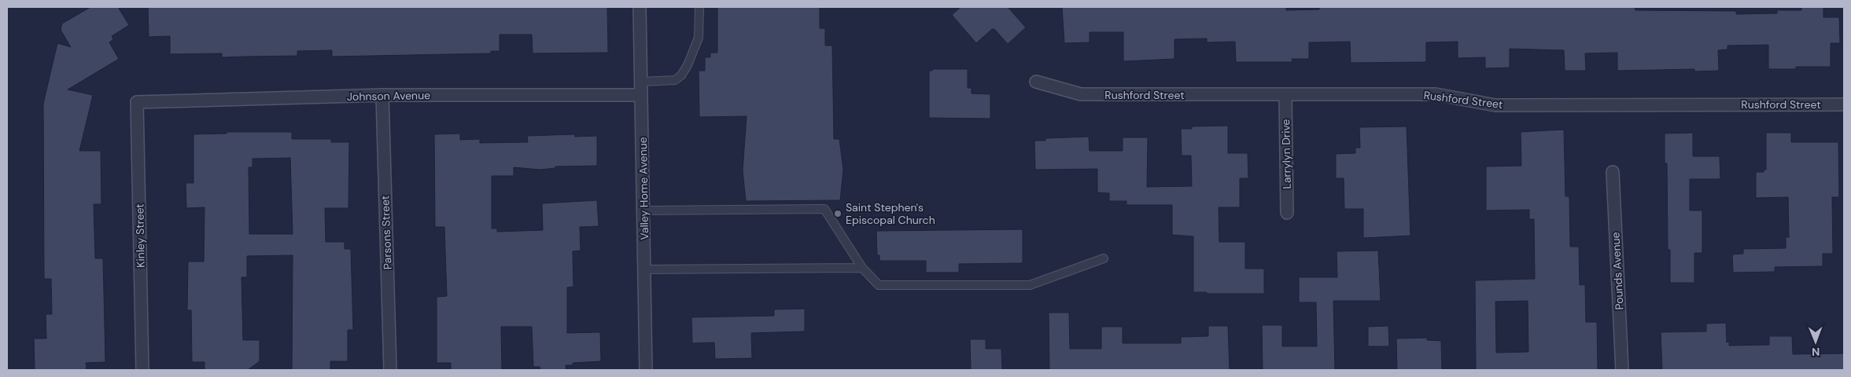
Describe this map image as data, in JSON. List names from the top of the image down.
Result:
{
  "streets": {
    "street": [
      "Rushford Street",
      "Johnson Avenue",
      "Larrylyn Drive",
      "Valley Home Avenue",
      "Parsons Street",
      "Kinley Street",
      "Pounds Avenue"
    ]
  },
  "crossings": [
    ["Rushford Street", "Larrylyn Drive"],
    ["Johnson Avenue", "Valley Home Avenue"],
    ["Johnson Avenue", "Parsons Street"],
    ["Johnson Avenue", "Kinley Street"]
  ],
  "places": ["Saint Stephen's Episcopal Church"],
  "north": "bottom"
}
